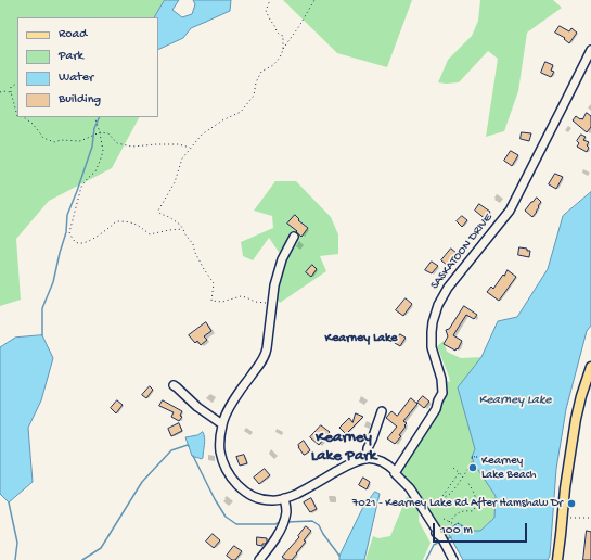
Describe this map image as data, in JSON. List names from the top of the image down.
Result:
{
  "streets": {
    "street": ["SASKATOON DRIVE"]
  },
  "districts": ["Kearney Lake", "Kearney Lake Park"],
  "water": ["Kearney Lake"],
  "places": ["Kearney Lake Beach", "7021 - Kearney Lake Rd After Hamshaw Dr"],
  "legend": [
    "Road",
    "Park",
    "Water",
    "Building"
  ],
  "scale_bar": "100 m"
}
